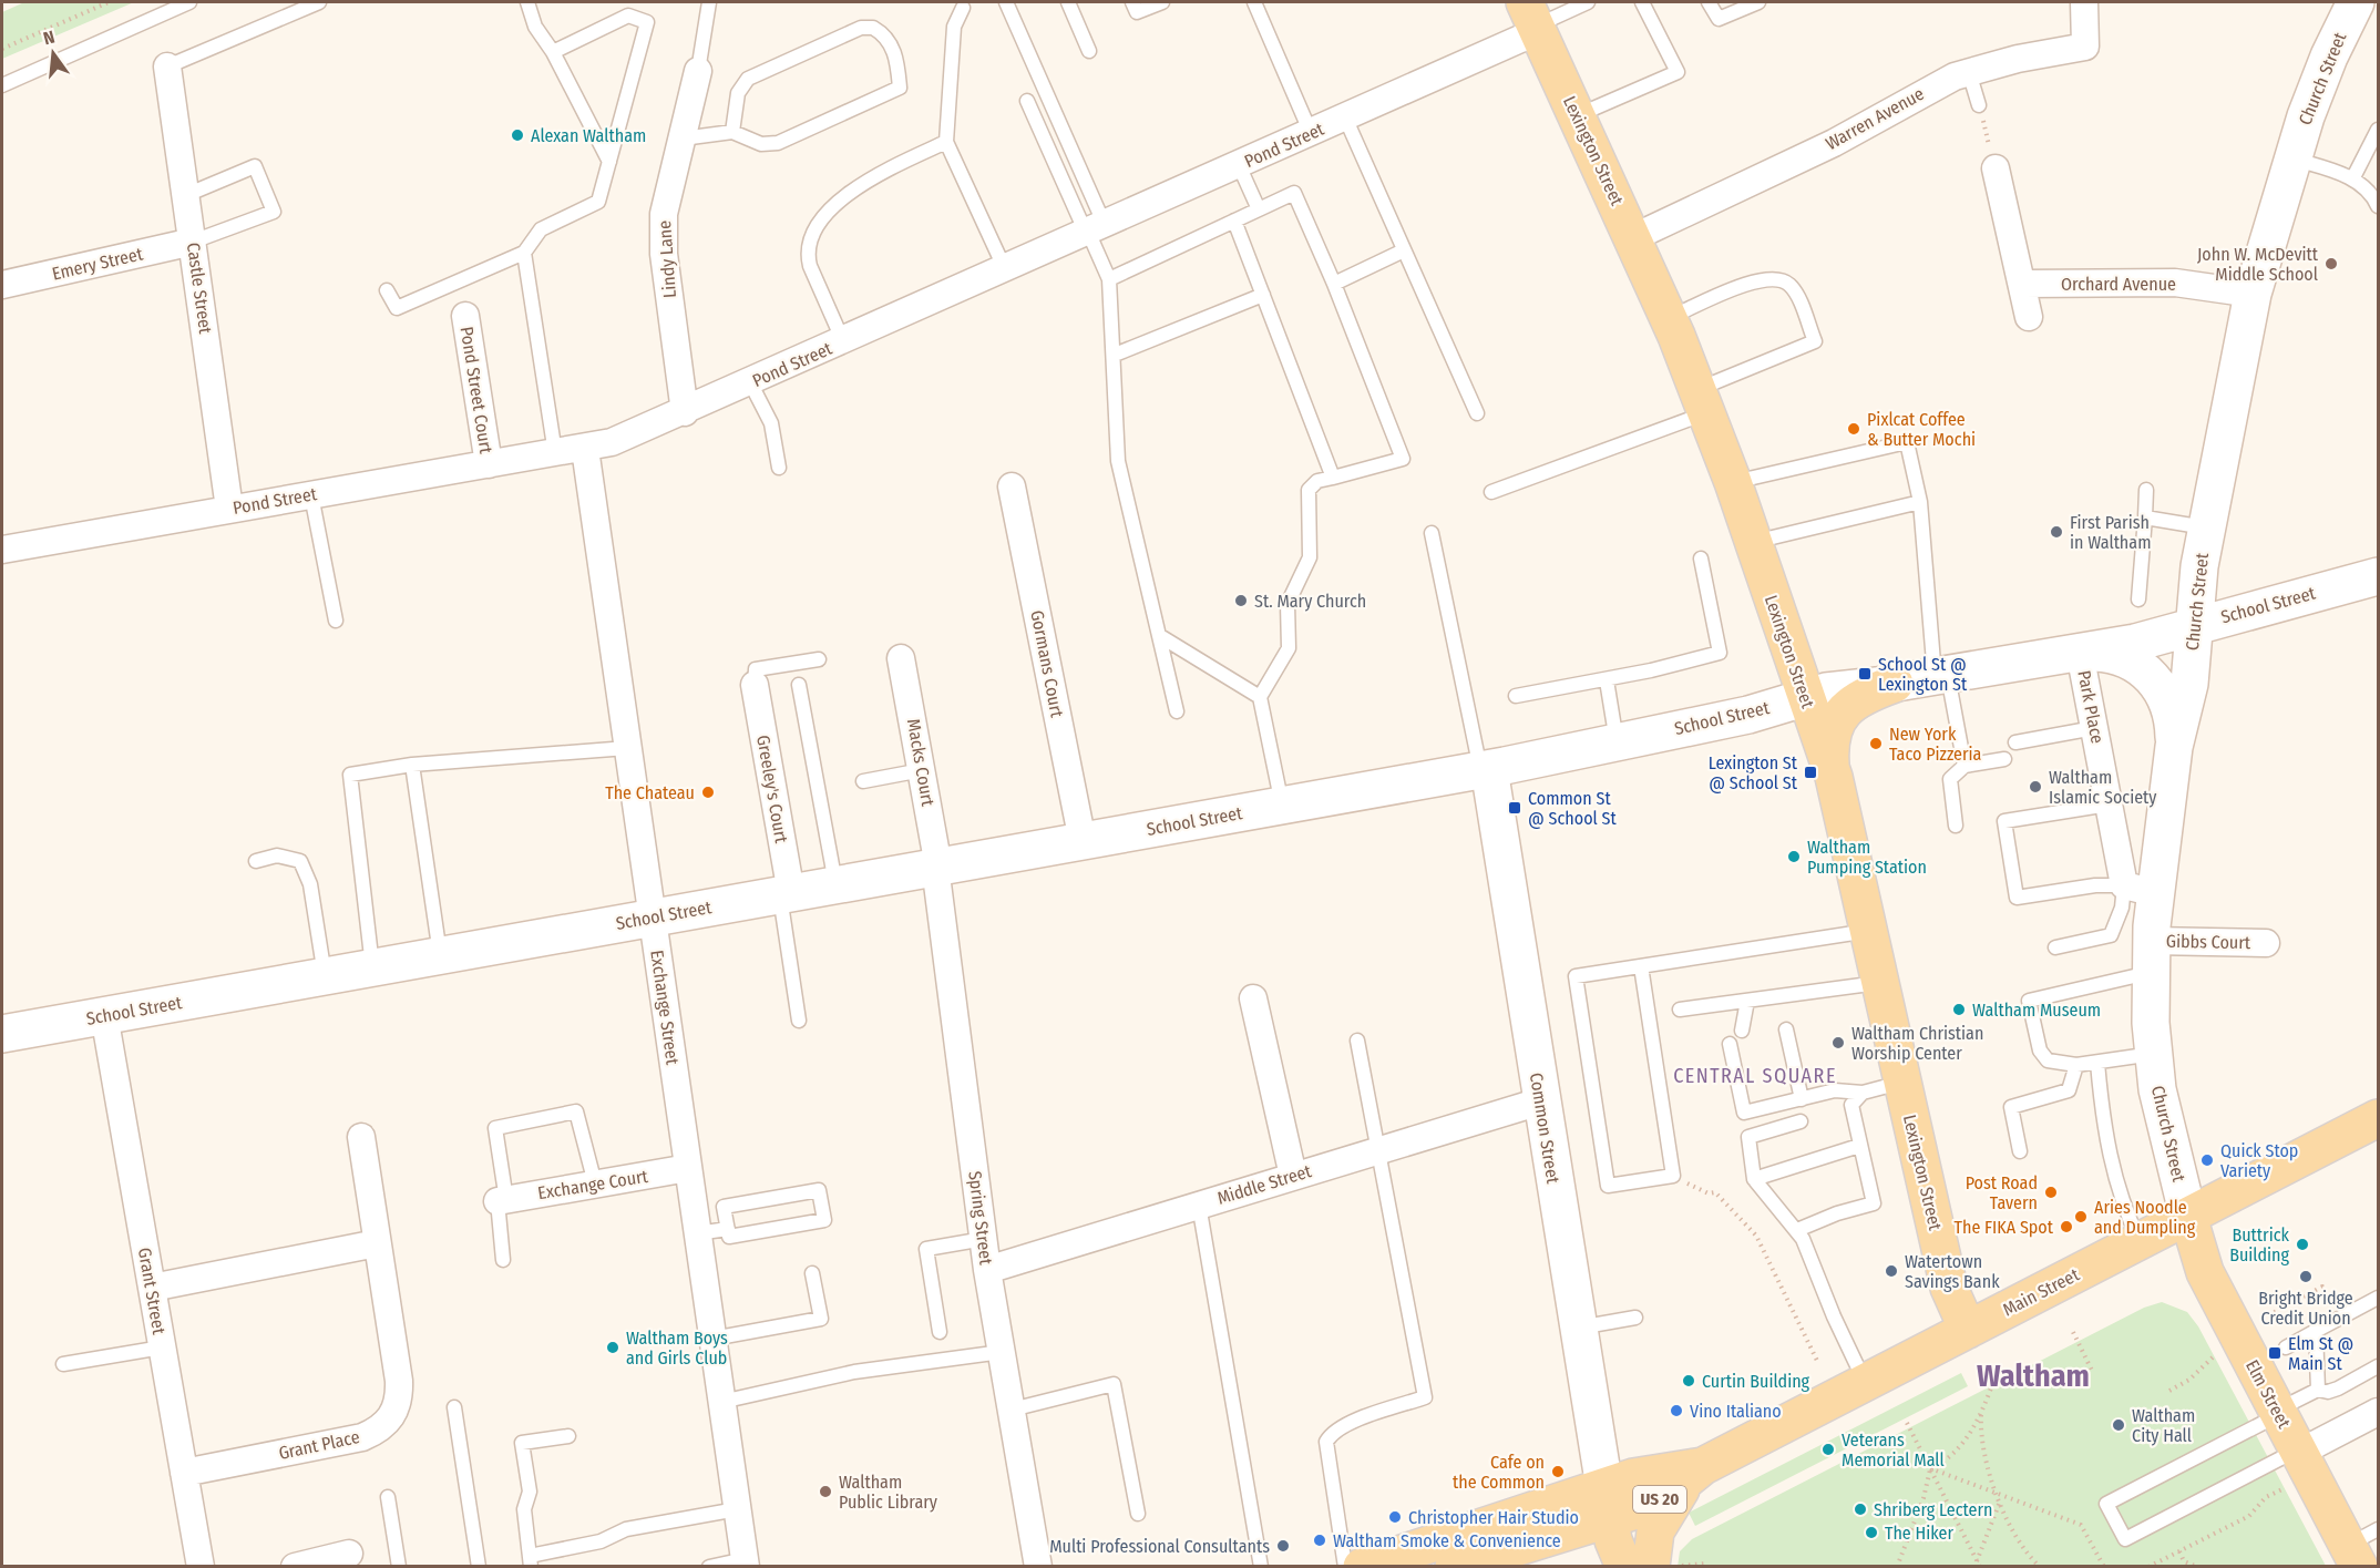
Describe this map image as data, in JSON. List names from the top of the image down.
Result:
{
  "streets": {
    "main road": [
      "Lexington Street",
      "Main Street",
      "Elm Street",
      "US 20"
    ],
    "street": [
      "Church Street",
      "Warren Avenue",
      "Pond Street",
      "Lindy Lane",
      "Emery Street",
      "Orchard Avenue",
      "Castle Street",
      "Pond Street Court",
      "School Street",
      "Gormans Court",
      "Park Place",
      "Macks Court",
      "Greeley's Court",
      "Gibbs Court",
      "Exchange Street",
      "Common Street",
      "Exchange Court",
      "Middle Street",
      "Spring Street",
      "Grant Street",
      "Grant Place"
    ]
  },
  "crossings": [
    ["Church Street", "Orchard Avenue"],
    ["Church Street", "School Street"],
    ["Church Street", "Park Place"],
    ["Church Street", "Gibbs Court"],
    ["Church Street", "Main Street"],
    ["Church Street", "Elm Street"],
    ["Warren Avenue", "Lexington Street"],
    ["Pond Street", "Lexington Street"],
    ["Pond Street", "Lindy Lane"],
    ["Pond Street", "Castle Street"],
    ["Pond Street", "Pond Street Court"],
    ["Pond Street", "Exchange Street"],
    ["Lexington Street", "School Street"],
    ["Lexington Street", "Main Street"],
    ["Emery Street", "Castle Street"],
    ["School Street", "Gormans Court"],
    ["School Street", "Park Place"],
    ["School Street", "Macks Court"],
    ["School Street", "Greeley's Court"],
    ["School Street", "Exchange Street"],
    ["School Street", "Common Street"],
    ["School Street", "Spring Street"],
    ["School Street", "Grant Street"],
    ["Macks Court", "Spring Street"],
    ["Exchange Street", "Exchange Court"],
    ["Common Street", "Middle Street"],
    ["Common Street", "Main Street"],
    ["Middle Street", "Spring Street"],
    ["Grant Street", "Grant Place"],
    ["Main Street", "Elm Street"]
  ],
  "districts": ["CENTRAL SQUARE", "Waltham"],
  "places": {
    "other": [
      "Alexan Waltham",
      "John W. McDevitt Middle School",
      "Pixlcat Coffee & Butter Mochi",
      "First Parish in Waltham",
      "St. Mary Church",
      "New York Taco Pizzeria",
      "Waltham Islamic Society",
      "The Chateau",
      "Waltham Pumping Station",
      "Waltham Museum",
      "Waltham Christian Worship Center",
      "Quick Stop Variety",
      "Post Road Tavern",
      "Aries Noodle and Dumpling",
      "The FIKA Spot",
      "Buttrick Building",
      "Watertown Savings Bank",
      "Bright Bridge Credit Union",
      "Waltham Boys and Girls Club",
      "Curtin Building",
      "Vino Italiano",
      "Waltham City Hall",
      "Veterans Memorial Mall",
      "Cafe on the Common",
      "Waltham Public Library",
      "Shriberg Lectern",
      "Christopher Hair Studio",
      "The Hiker",
      "Waltham Smoke & Convenience",
      "Multi Professional Consultants"
    ],
    "transit": [
      "School St @ Lexington St",
      "Lexington St @ School St",
      "Common St @ School St",
      "Elm St @ Main St"
    ]
  },
  "north": "top"
}
